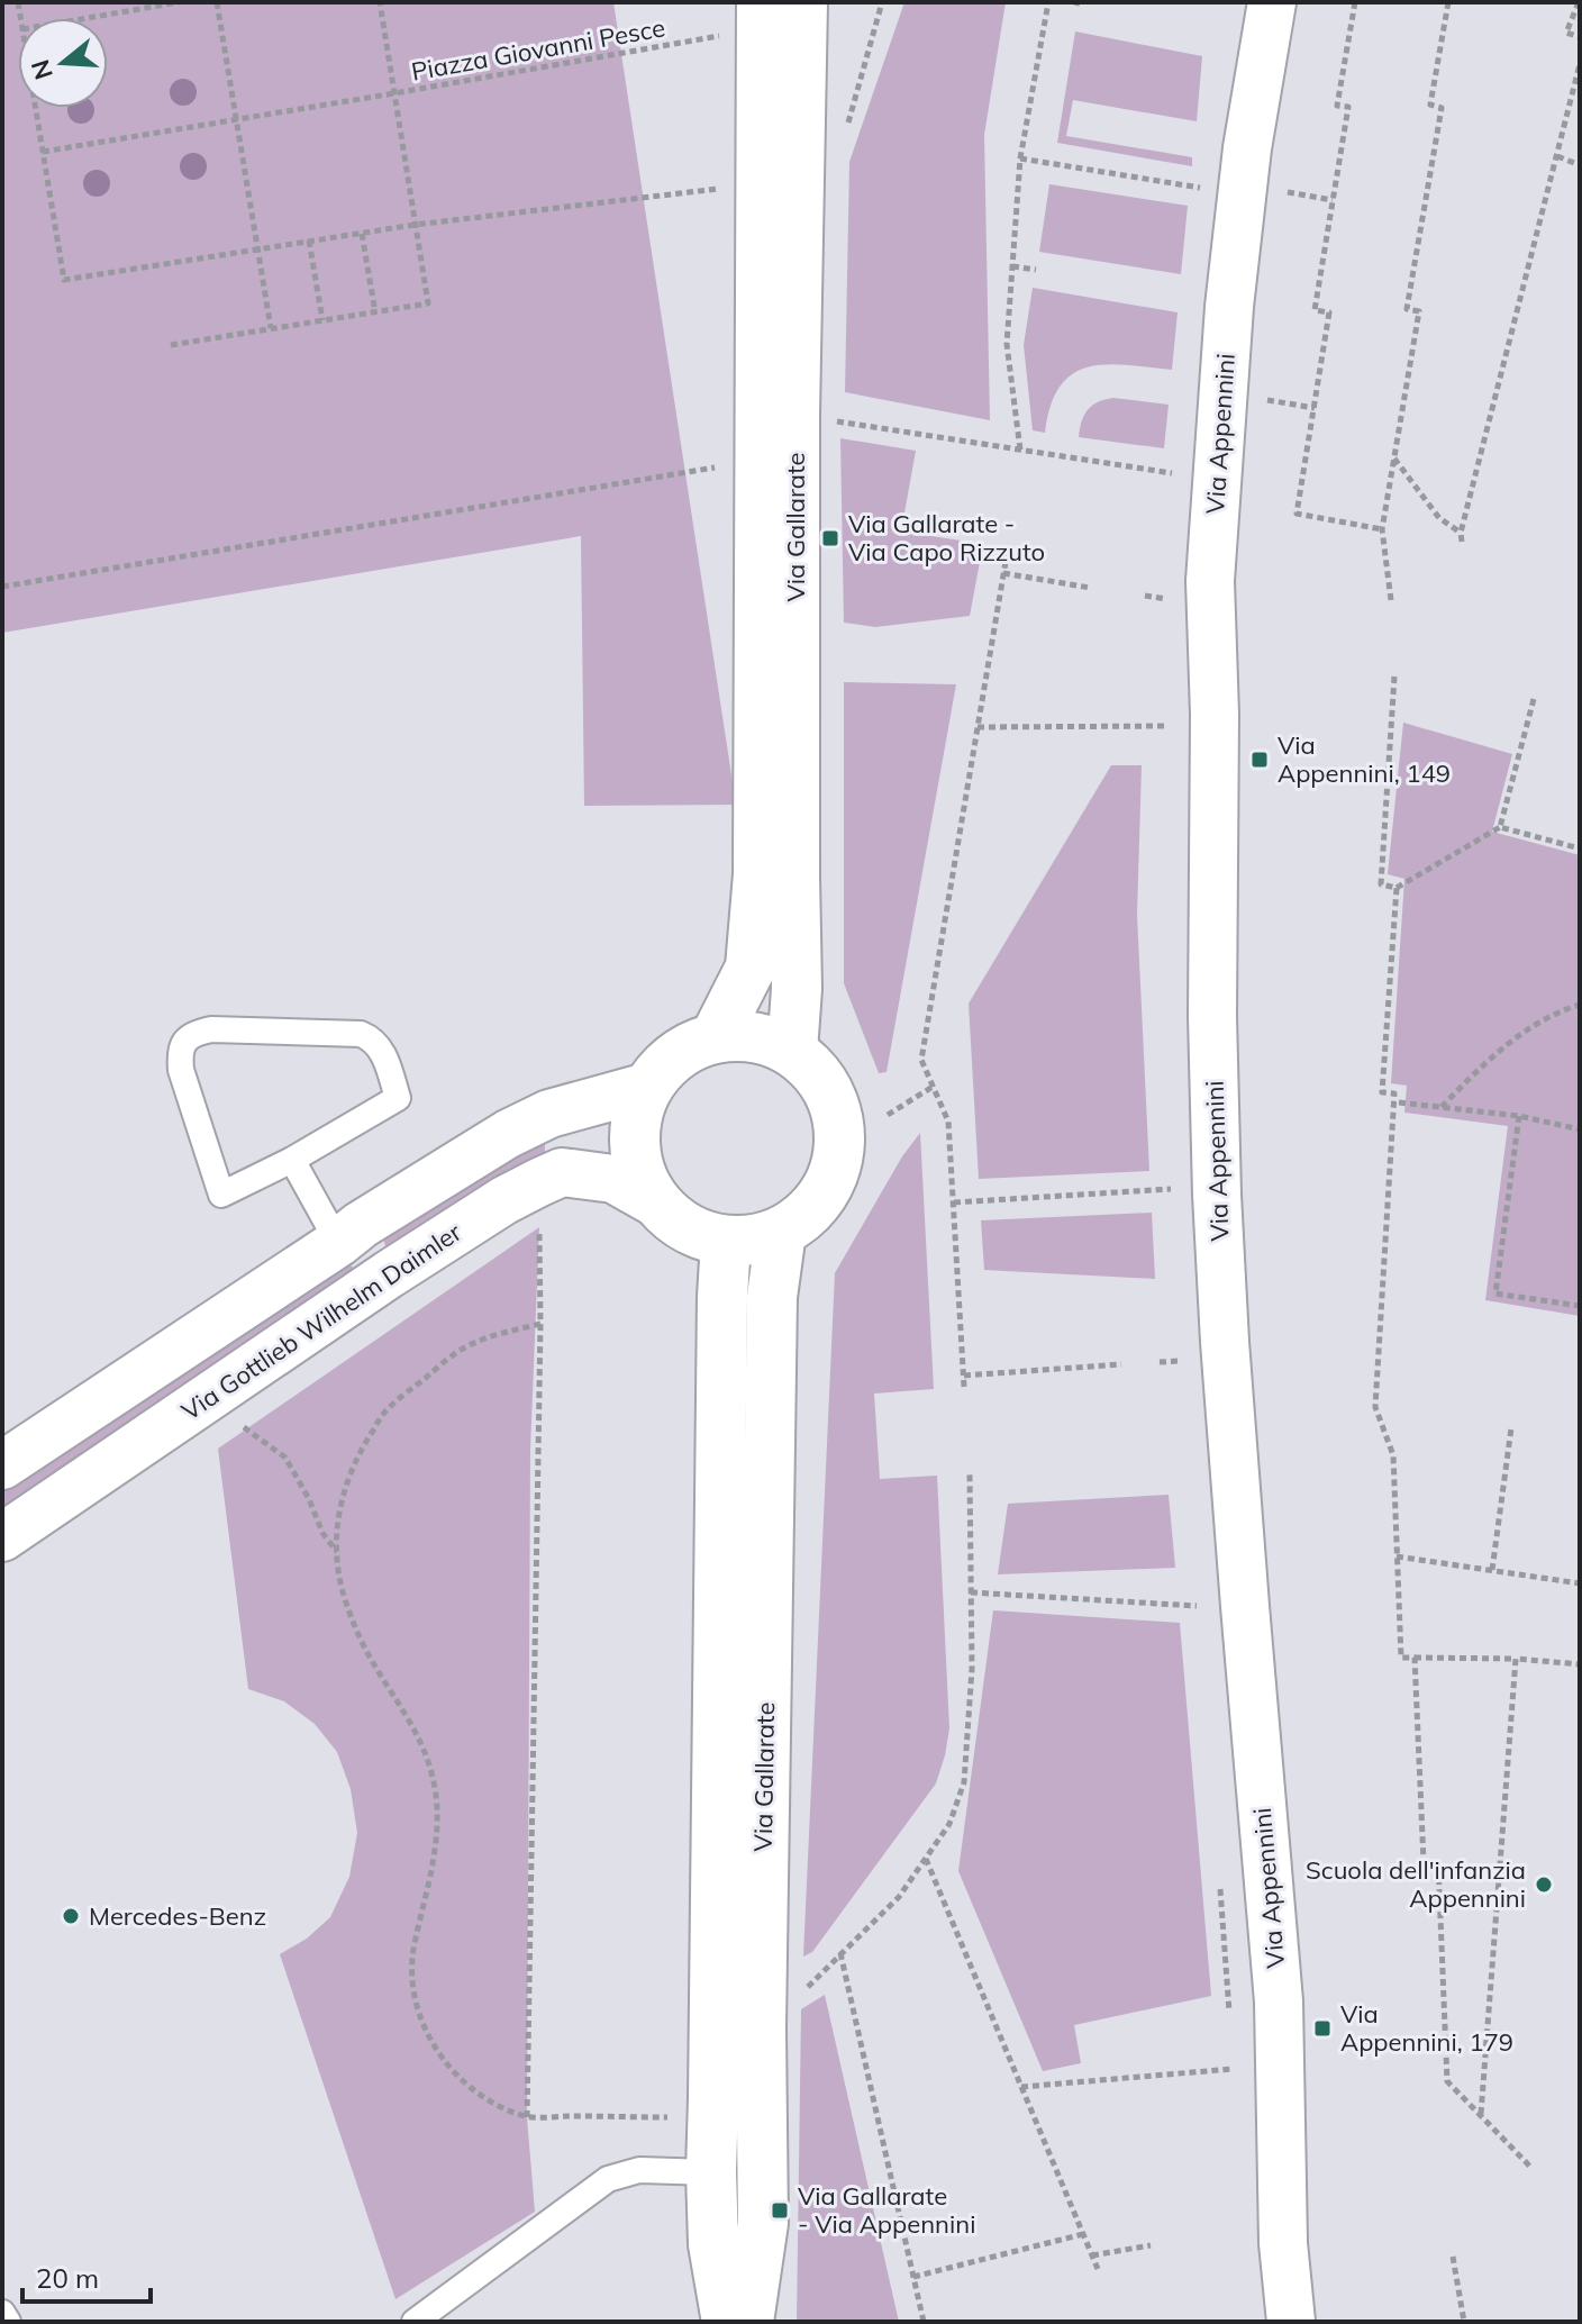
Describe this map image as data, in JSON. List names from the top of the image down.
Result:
{
  "streets": {
    "main road": ["Via Gallarate"],
    "street": ["Via Appennini", "Via Gottlieb Wilhelm Daimler"],
    "path": ["Piazza Giovanni Pesce"]
  },
  "crossings": [
    ["Via Gallarate", "Via Gottlieb Wilhelm Daimler"]
  ],
  "places": {
    "transit": [
      "Via Gallarate - Via Capo Rizzuto",
      "Via Appennini, 149",
      "Via Appennini, 179",
      "Via Gallarate - Via Appennini"
    ],
    "other": ["Scuola dell'infanzia Appennini", "Mercedes-Benz"]
  },
  "scale_bar": "20 m",
  "north": "left"
}
